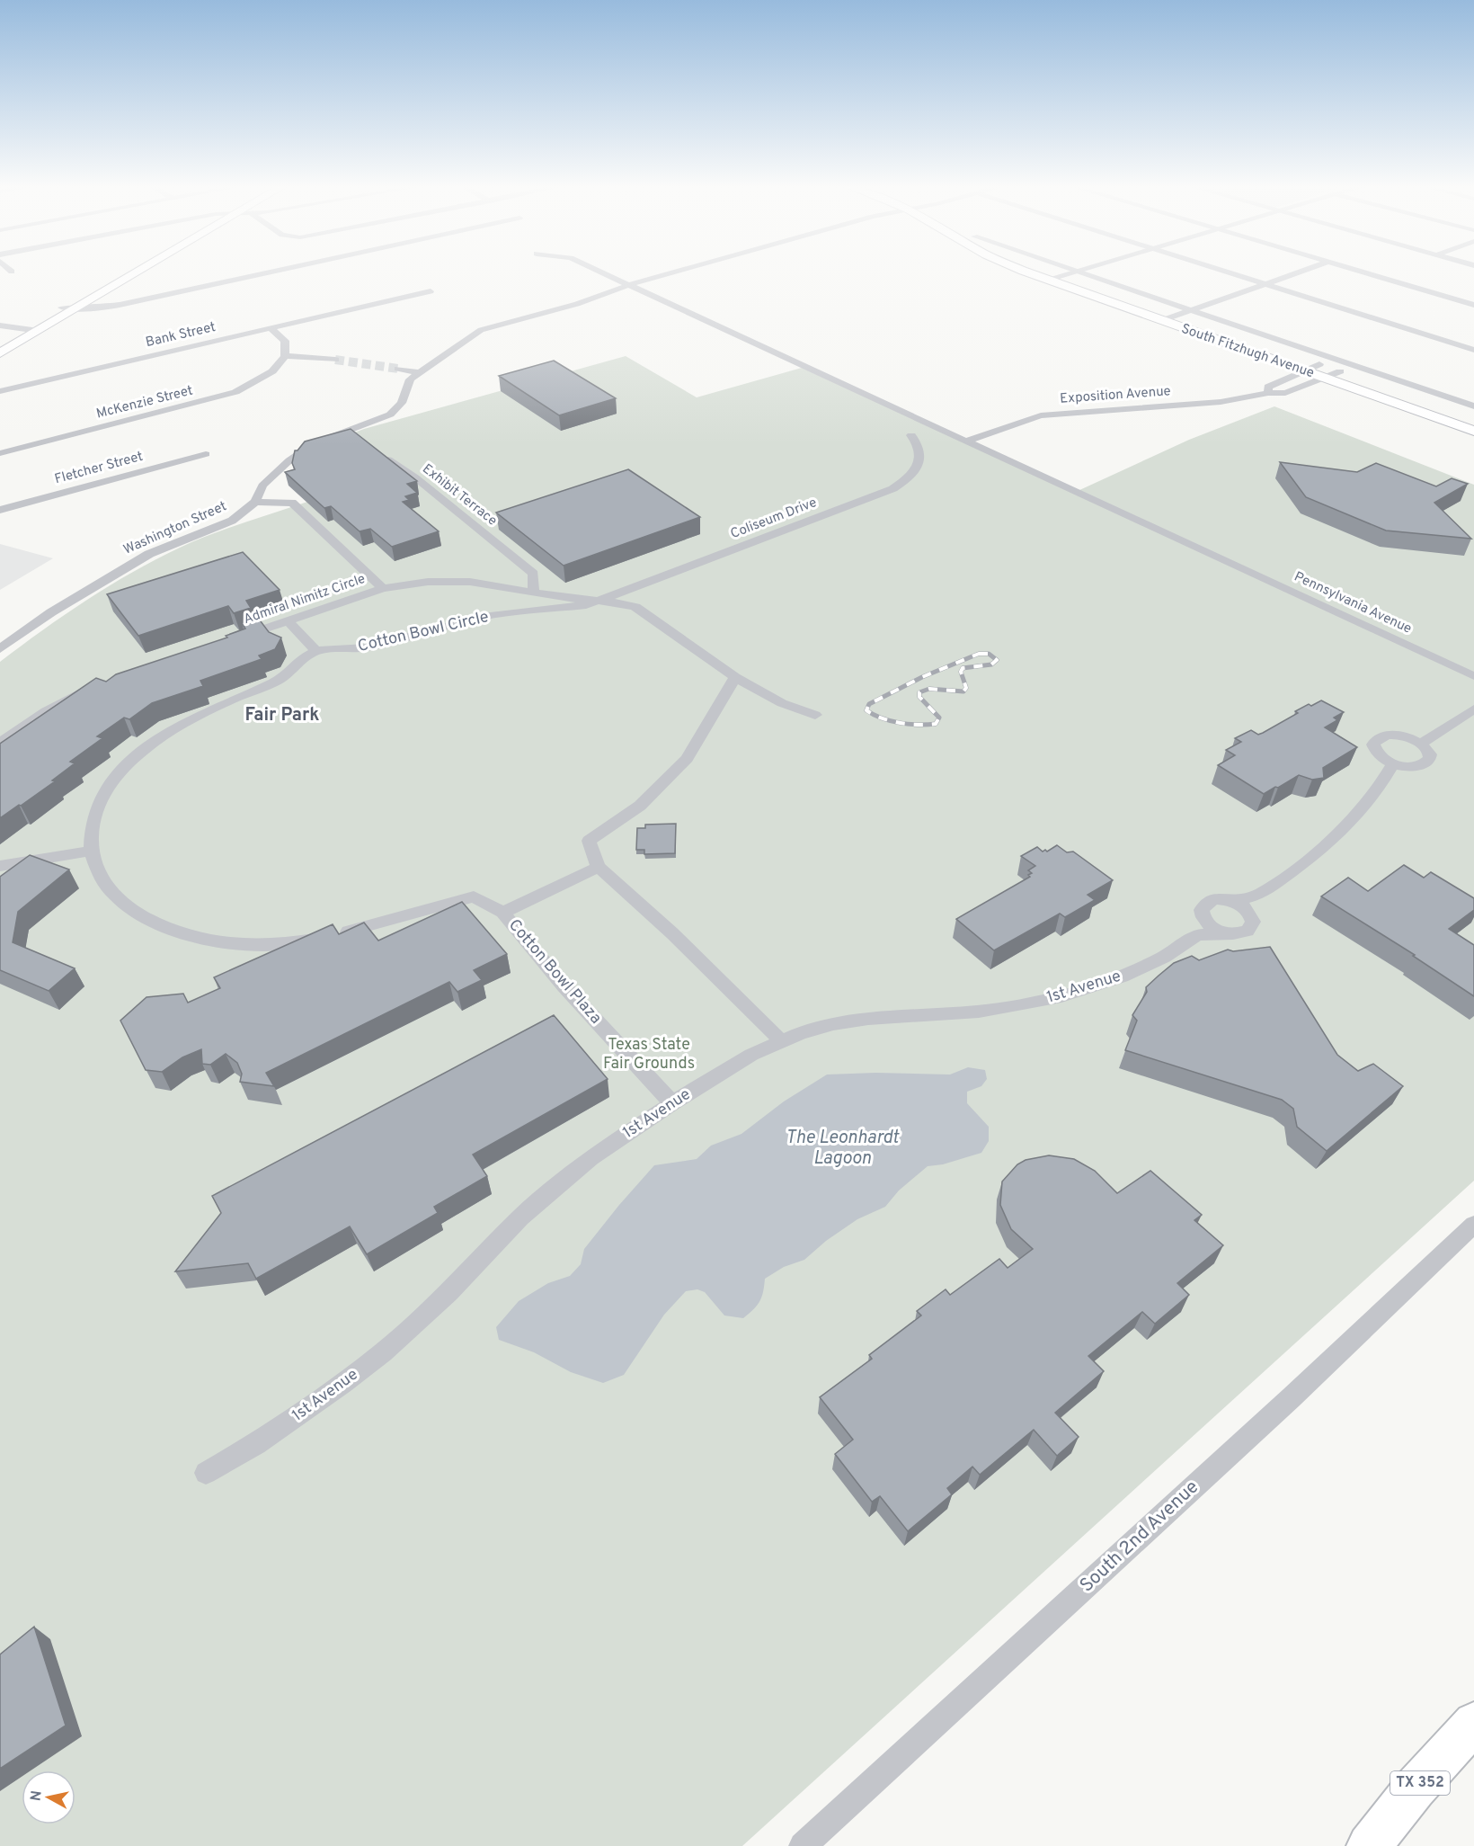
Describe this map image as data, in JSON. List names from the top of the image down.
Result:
{
  "streets": {
    "main road": ["South Fitzhugh Avenue", "TX 352"],
    "street": [
      "Bank Street",
      "Exposition Avenue",
      "McKenzie Street",
      "Fletcher Street",
      "Exhibit Terrace",
      "Coliseum Drive",
      "Washington Street",
      "Admiral Nimitz Circle",
      "Pennsylvania Avenue",
      "Cotton Bowl Circle",
      "Cotton Bowl Plaza",
      "1st Avenue",
      "South 2nd Avenue"
    ]
  },
  "crossings": [
    ["South Fitzhugh Avenue", "Exposition Avenue"],
    ["Exposition Avenue", "Pennsylvania Avenue"],
    ["Exhibit Terrace", "Admiral Nimitz Circle"],
    ["Coliseum Drive", "Admiral Nimitz Circle"],
    ["Coliseum Drive", "Cotton Bowl Circle"],
    ["Washington Street", "Pennsylvania Avenue"],
    ["Admiral Nimitz Circle", "Cotton Bowl Circle"],
    ["Cotton Bowl Plaza", "1st Avenue"]
  ],
  "districts": ["Fair Park"],
  "water": ["The Leonhardt Lagoon"],
  "parks": ["Texas State Fair Grounds"],
  "north": "left"
}
